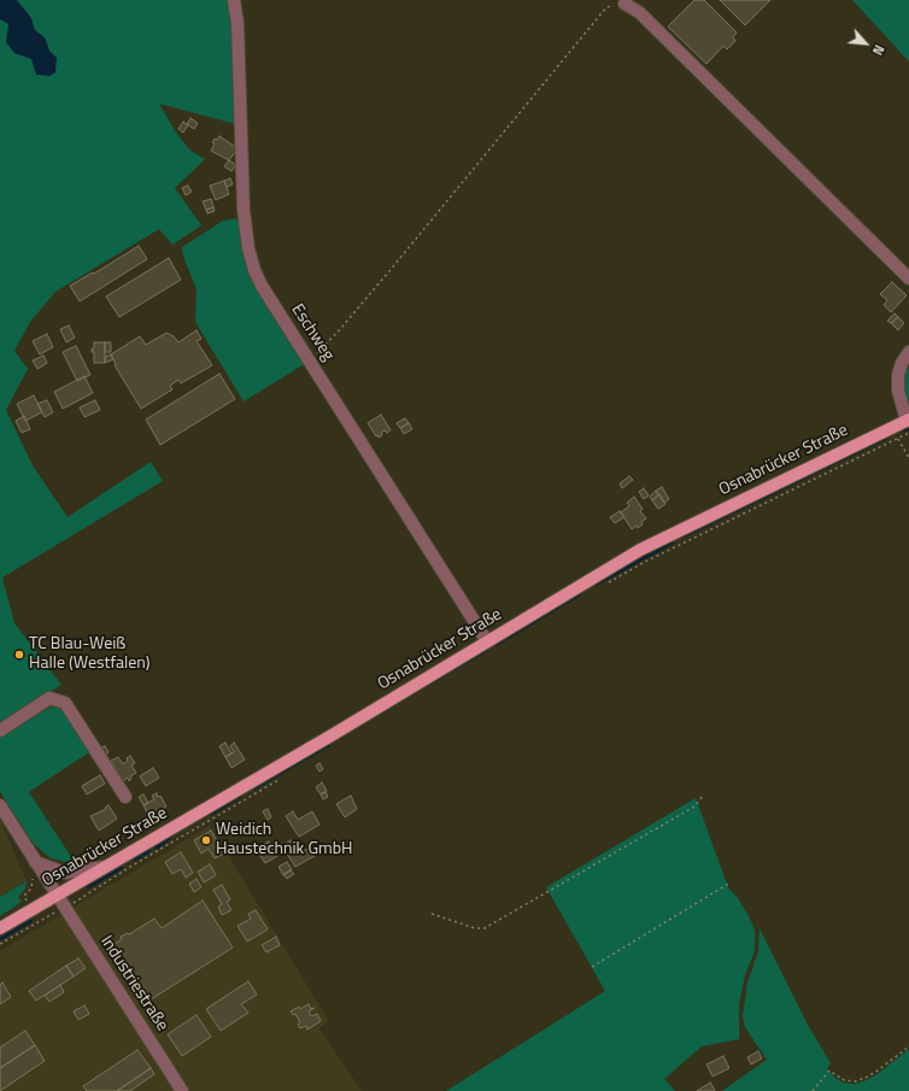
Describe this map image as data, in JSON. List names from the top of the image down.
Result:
{
  "streets": {
    "main road": ["Osnabrücker Straße"],
    "street": ["Eschweg", "Industriestraße"]
  },
  "crossings": [
    ["Eschweg", "Osnabrücker Straße"],
    ["Osnabrücker Straße", "Industriestraße"]
  ],
  "places": ["TC Blau-Weiß Halle (Westfalen)", "Weidich Haustechnik GmbH"],
  "north": "bottom right"
}
